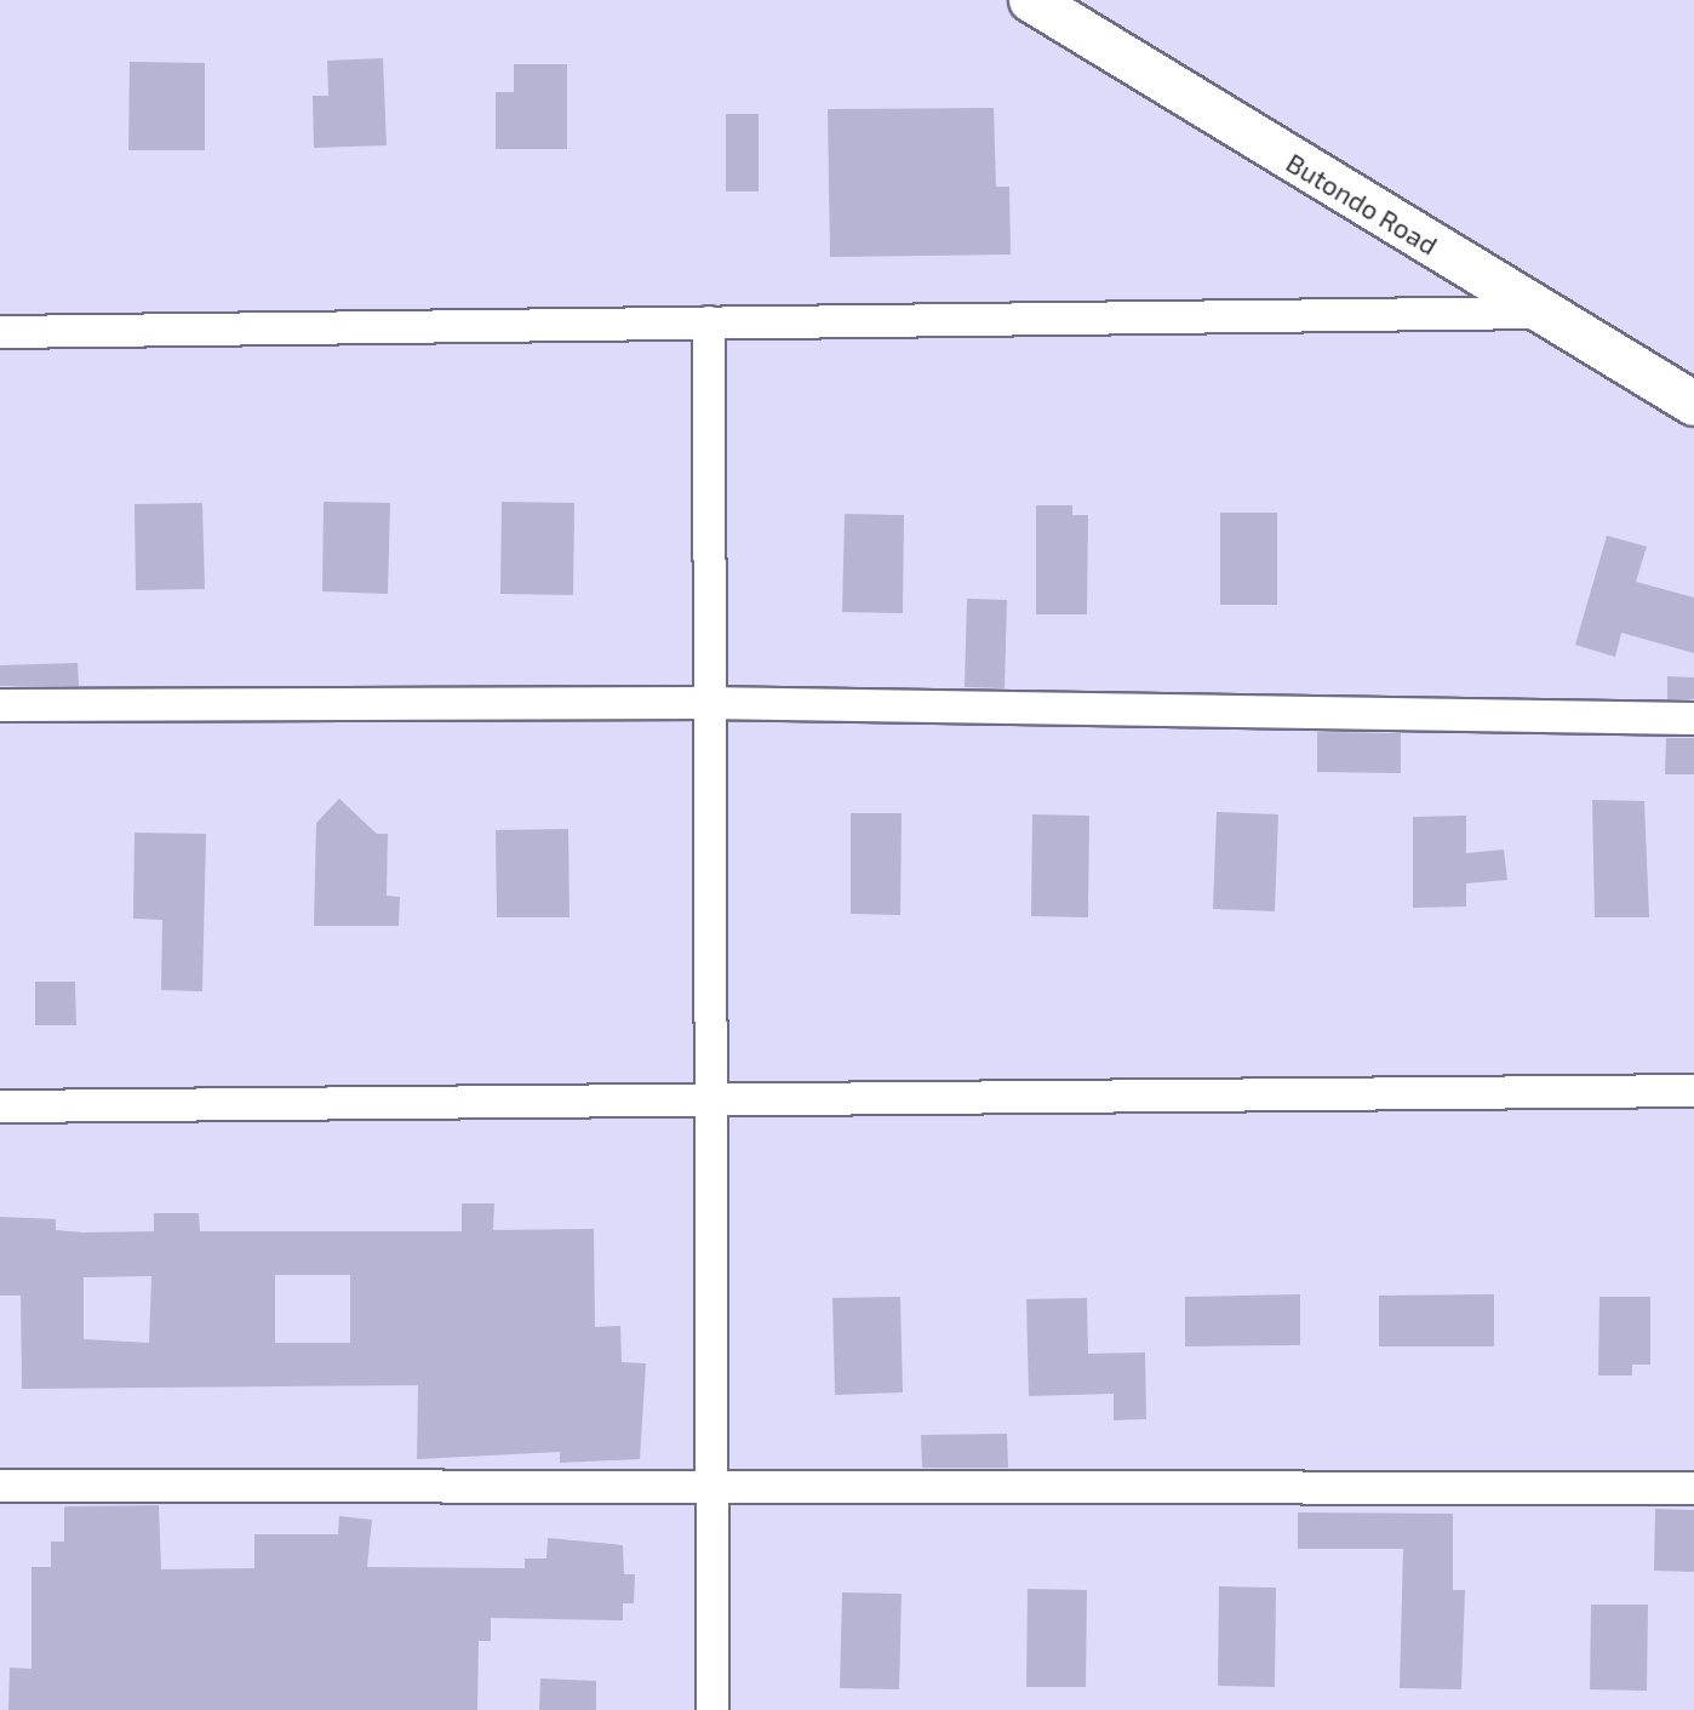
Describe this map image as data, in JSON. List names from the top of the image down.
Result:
{
  "streets": {
    "street": ["Butondo Road"]
  }
}
